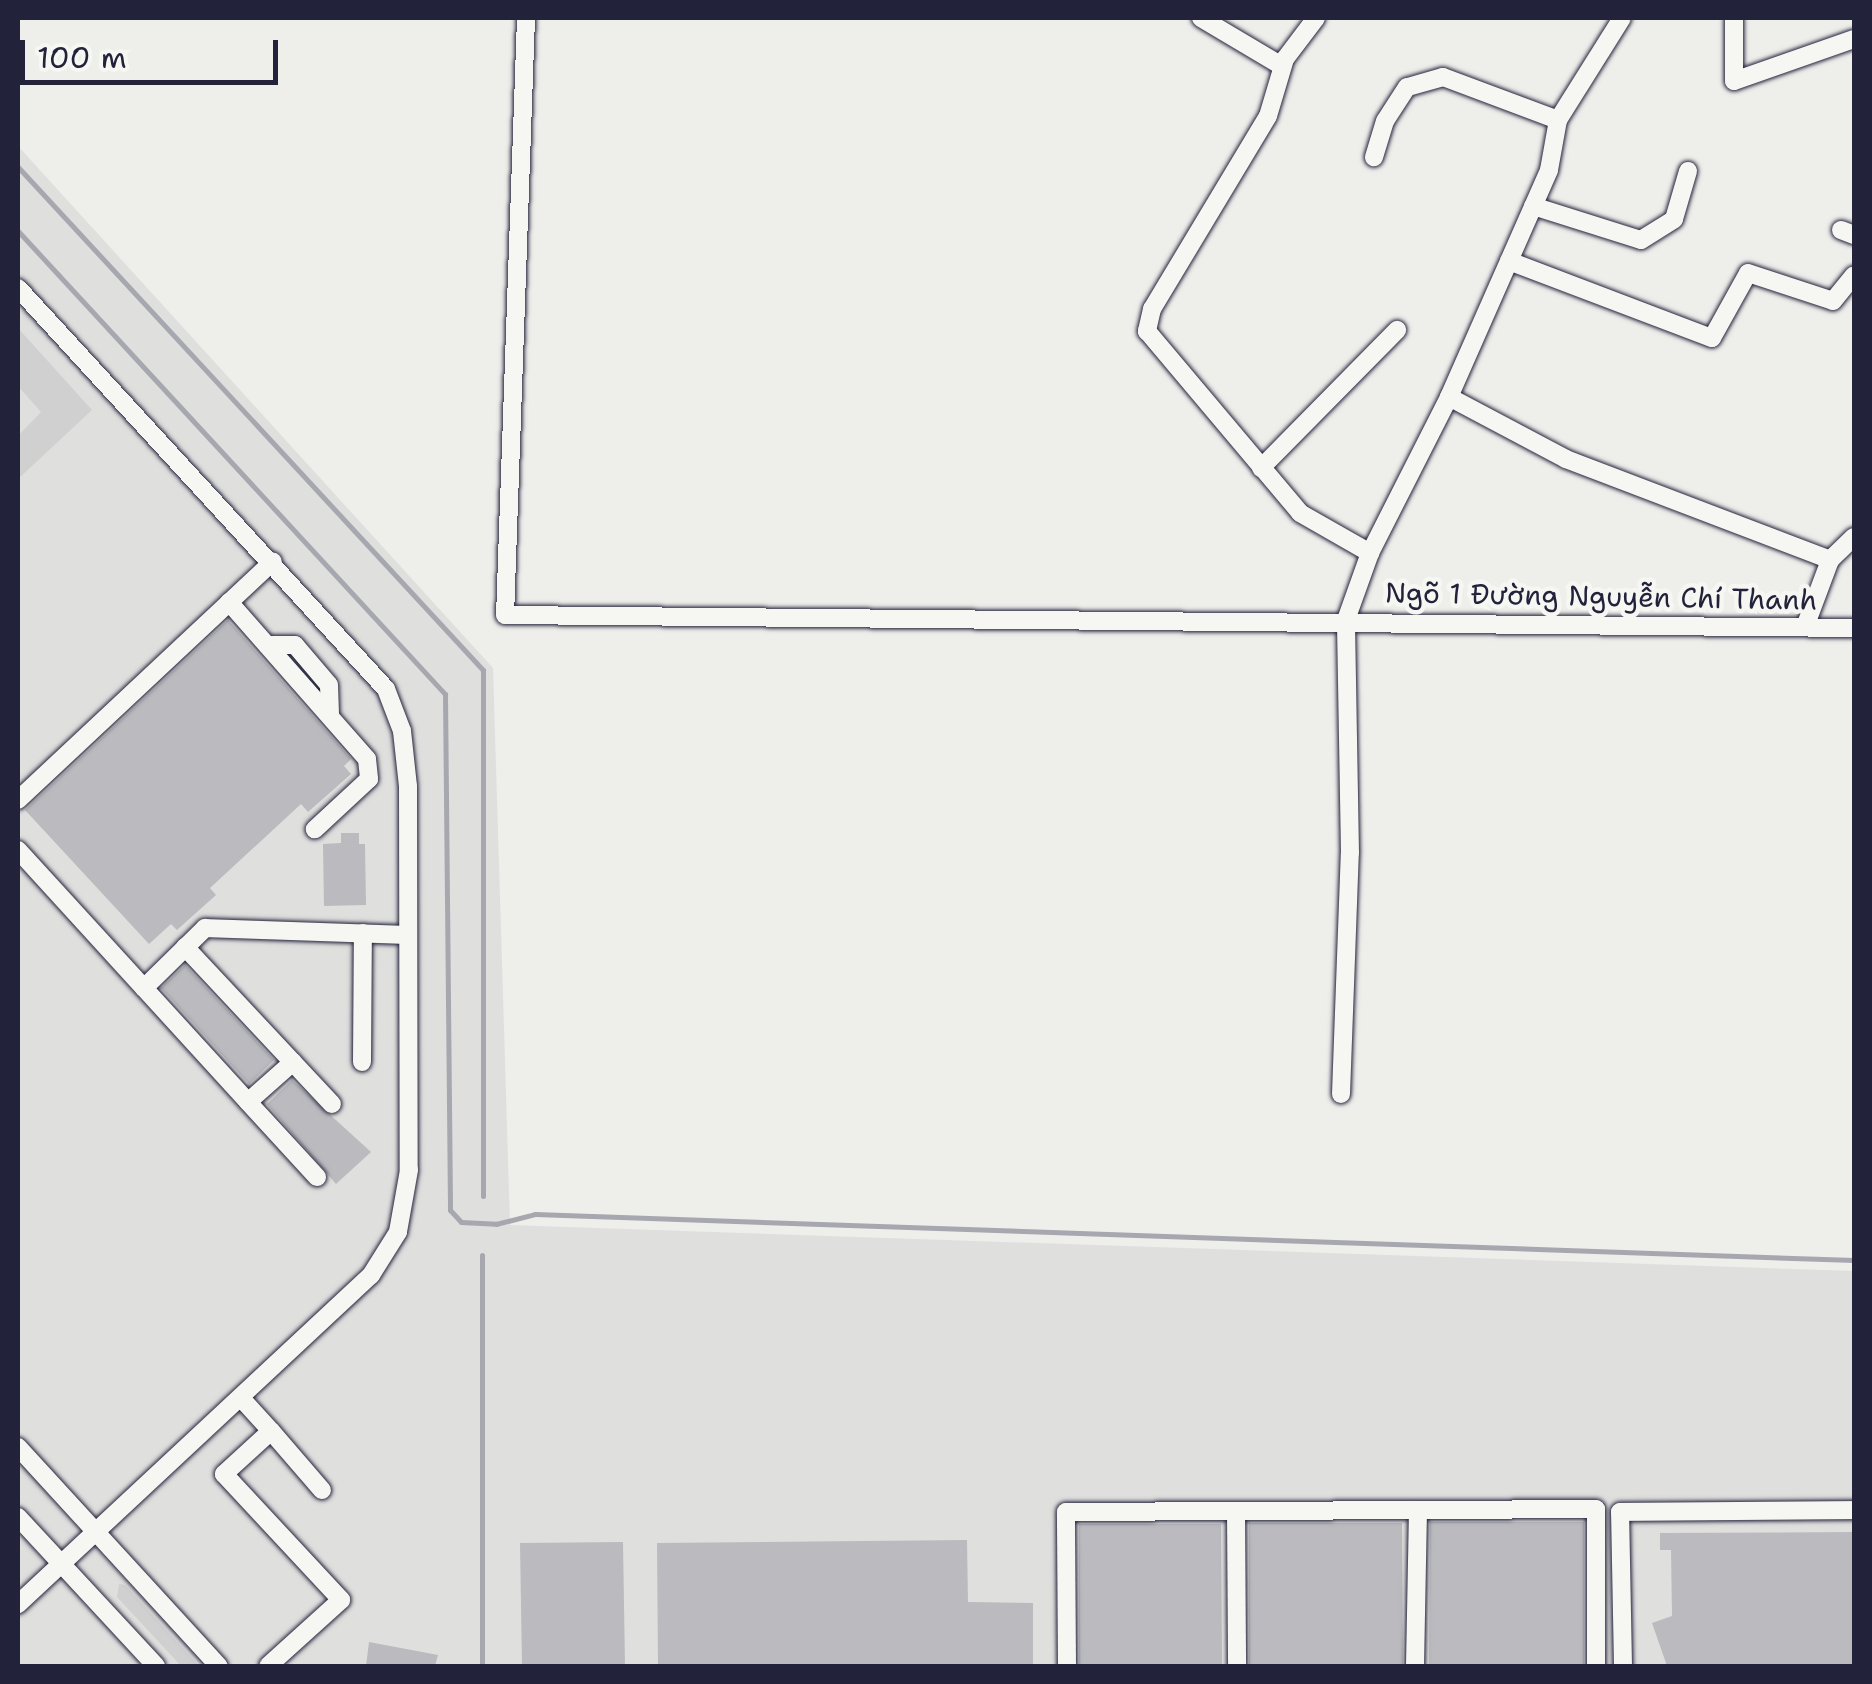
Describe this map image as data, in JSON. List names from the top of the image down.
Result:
{
  "streets": {
    "street": ["Ngõ 1 Đường Nguyễn Chí Thanh"]
  },
  "scale_bar": "100 m"
}
